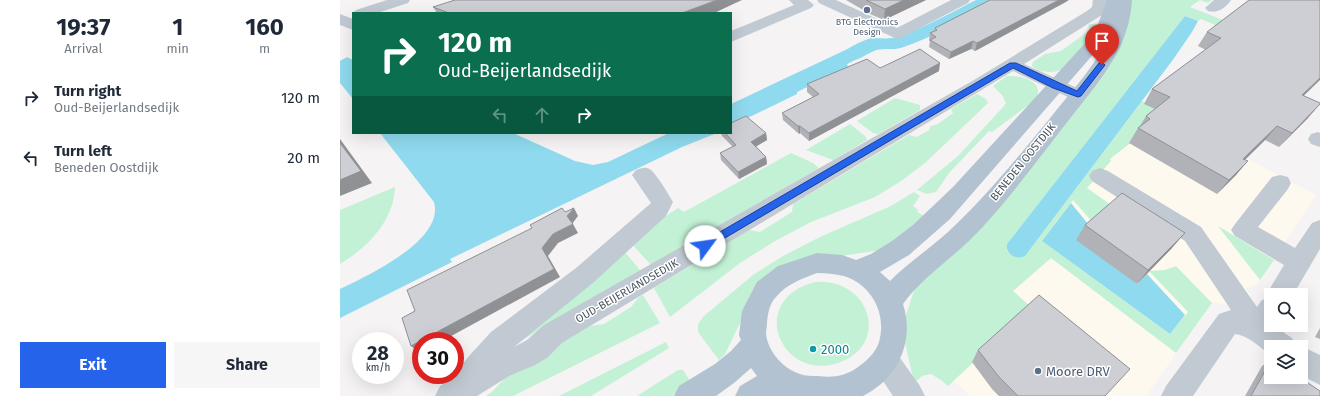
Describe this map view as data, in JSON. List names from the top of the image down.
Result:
{
  "streets": {
    "main road": ["BENEDEN OOSTDIJK"],
    "street": ["OUD-BEIJERLANDSEDIJK"]
  },
  "places": ["BTG Electronics Design", "2000", "Moore DRV"],
  "page": {
    "eta": [
      "19:37",
      "Arrival",
      "1",
      "min",
      "160",
      "m"
    ],
    "turn": ["120 m", "Oud-Beijerlandsedijk"],
    "list": [
      {
        "name": "Turn right",
        "note": "Oud-Beijerlandsedijk",
        "value": "120 m"
      },
      {
        "name": "Turn left",
        "note": "Beneden Oostdijk",
        "value": "20 m"
      }
    ],
    "speed": "28 km/h",
    "limit": "30",
    "buttons": ["Exit", "Share"]
  }
}
